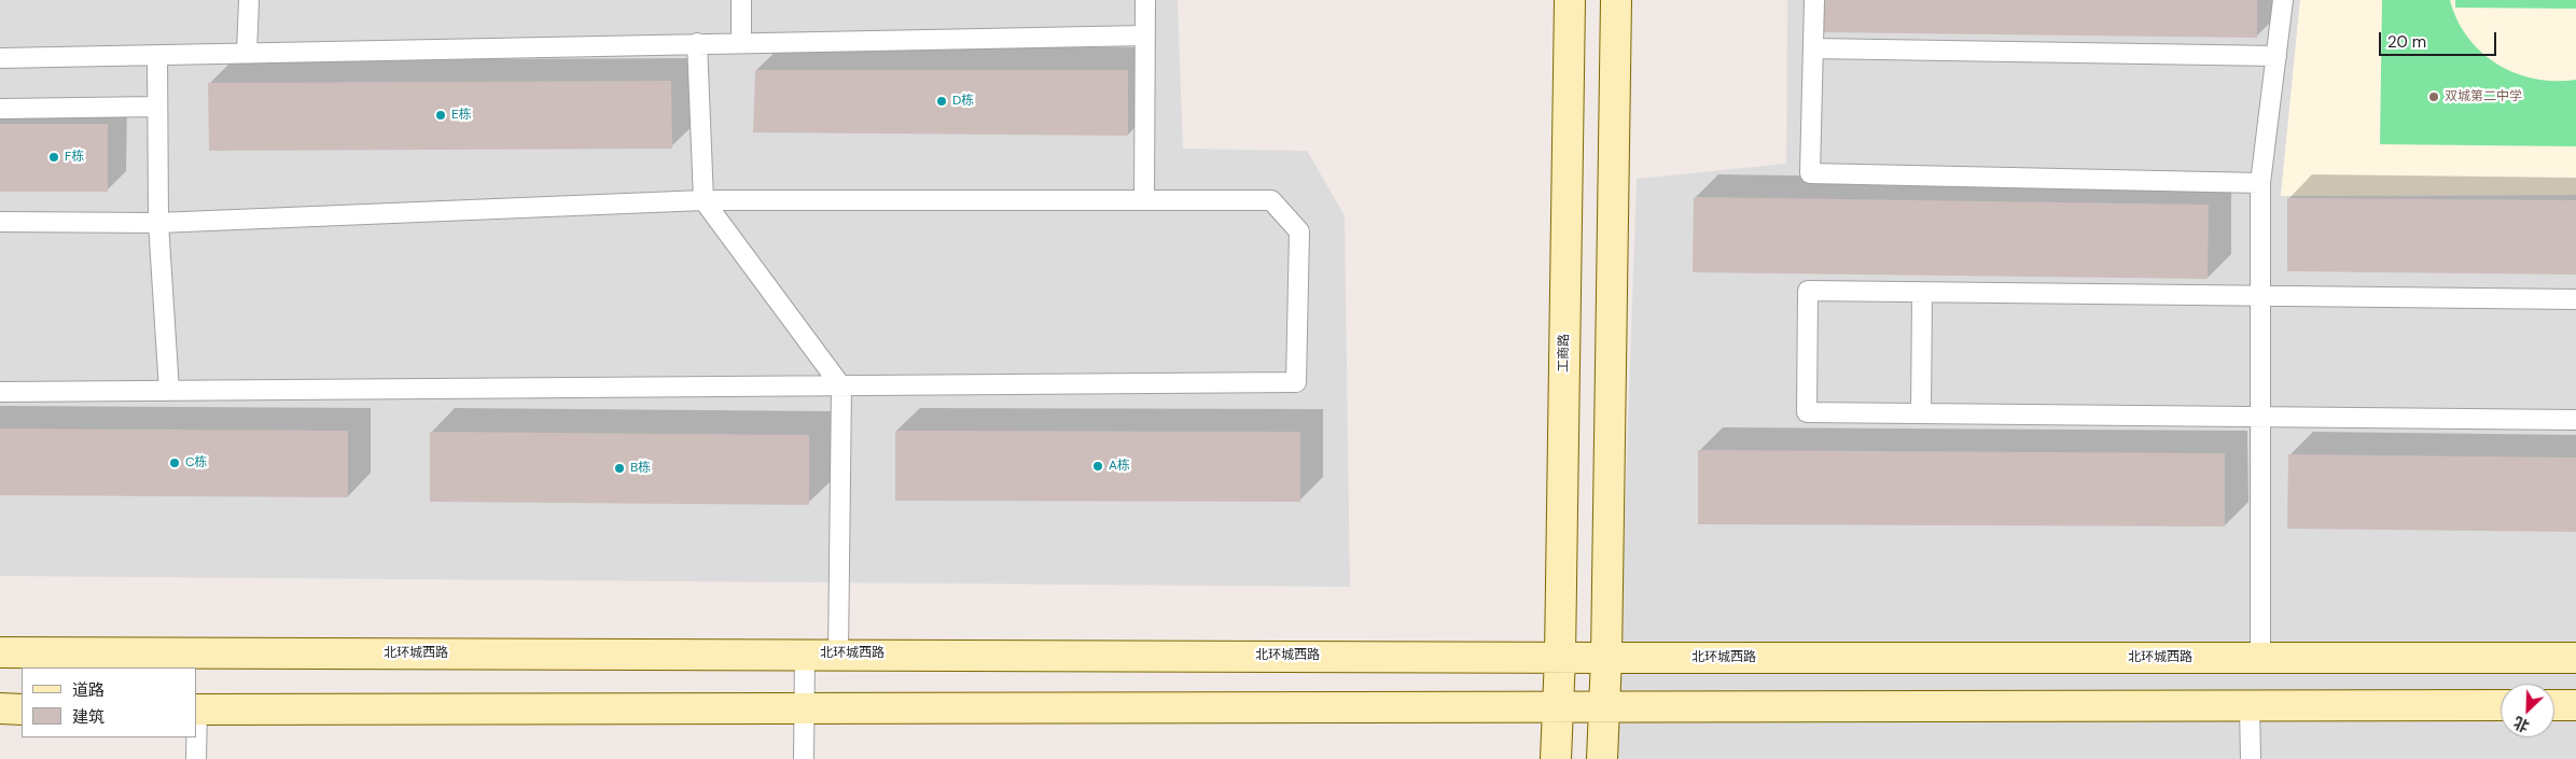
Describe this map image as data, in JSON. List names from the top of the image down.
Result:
{
  "streets": {
    "main road": ["工商路", "北环城西路"]
  },
  "crossings": [
    ["工商路", "北环城西路"]
  ],
  "places": [
    "双城第二中学",
    "D栋",
    "E栋",
    "F栋",
    "C栋",
    "A栋",
    "B栋"
  ],
  "legend": ["道路", "建筑"],
  "scale_bar": "20 m",
  "north": "bottom left"
}
